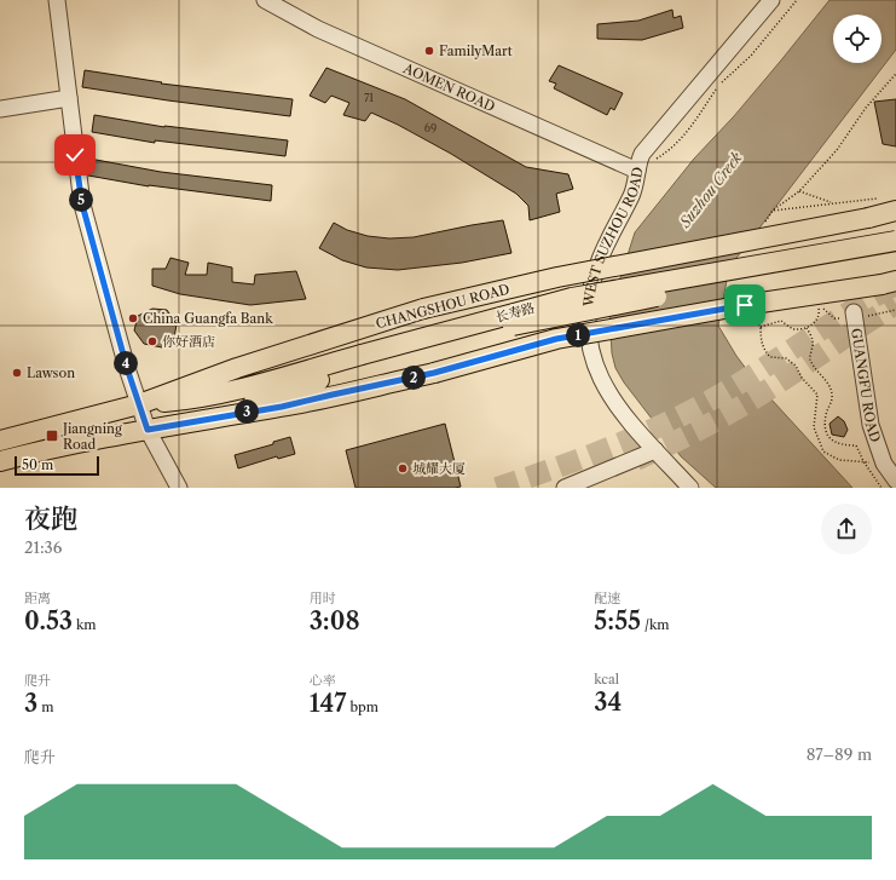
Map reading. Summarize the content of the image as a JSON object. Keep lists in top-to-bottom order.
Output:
{
  "streets": {
    "main road": ["CHANGSHOU ROAD", "长寿路"],
    "street": ["AOMEN ROAD", "WEST SUZHOU ROAD", "GUANGFU ROAD"]
  },
  "crossings": [
    ["AOMEN ROAD", "WEST SUZHOU ROAD"],
    ["CHANGSHOU ROAD", "长寿路"]
  ],
  "water": ["Suzhou Creek"],
  "places": {
    "other": [
      "FamilyMart",
      "China Guangfa Bank",
      "你好酒店",
      "Lawson",
      "城耀大厦"
    ],
    "transit": ["Jiangning Road"]
  },
  "house_numbers": ["71", "69"],
  "scale_bar": "50 m",
  "page": {
    "pins": [
      "5",
      "1",
      "4",
      "2",
      "3"
    ],
    "scale": "50 m",
    "heading": ["夜跑", "21:36"],
    "stats": [
      ["距离", "0.53 km"],
      ["用时", "3:08"],
      ["配速", "5:55 /km"],
      ["爬升", "3 m"],
      ["心率", "147 bpm"],
      ["kcal", "34"]
    ],
    "chart": ["爬升", "87–89 m"]
  }
}
